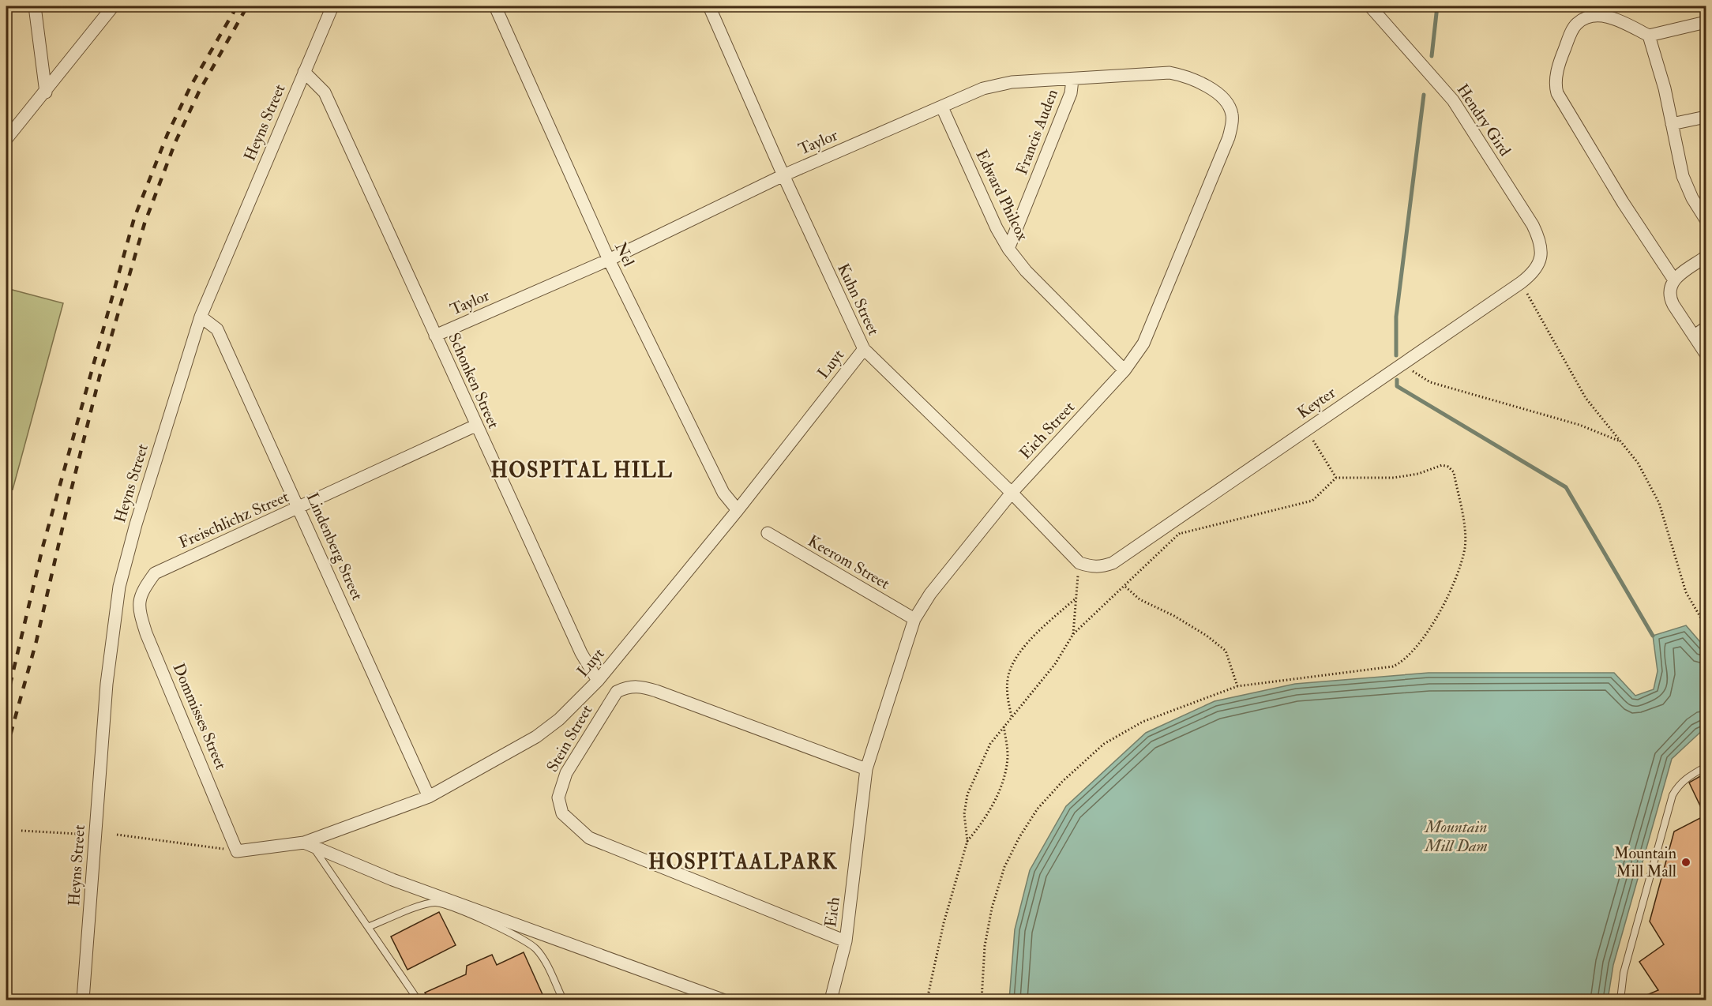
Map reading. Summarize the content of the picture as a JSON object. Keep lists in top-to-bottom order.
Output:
{
  "streets": {
    "street": [
      "Hendry Gird",
      "Heyns Street",
      "Francis Auden",
      "Taylor",
      "Edward Philcox",
      "Nel",
      "Kuhn Street",
      "Luyt",
      "Schonken Street",
      "Keyter",
      "Eich Street",
      "Freischlichz Street",
      "Lindenberg Street",
      "Keerom Street",
      "Dommisses Street",
      "Stein Street",
      "Eich"
    ]
  },
  "crossings": [
    ["Hendry Gird", "Keyter"],
    ["Heyns Street", "Schonken Street"],
    ["Heyns Street", "Lindenberg Street"],
    ["Francis Auden", "Taylor"],
    ["Francis Auden", "Edward Philcox"],
    ["Taylor", "Edward Philcox"],
    ["Taylor", "Nel"],
    ["Taylor", "Kuhn Street"],
    ["Taylor", "Schonken Street"],
    ["Taylor", "Eich Street"],
    ["Edward Philcox", "Eich Street"],
    ["Nel", "Luyt"],
    ["Kuhn Street", "Luyt"],
    ["Kuhn Street", "Keyter"],
    ["Kuhn Street", "Eich Street"],
    ["Luyt", "Schonken Street"],
    ["Luyt", "Lindenberg Street"],
    ["Luyt", "Dommisses Street"],
    ["Schonken Street", "Freischlichz Street"],
    ["Eich Street", "Keerom Street"],
    ["Eich Street", "Stein Street"],
    ["Eich Street", "Eich"],
    ["Freischlichz Street", "Lindenberg Street"],
    ["Freischlichz Street", "Dommisses Street"],
    ["Stein Street", "Eich"]
  ],
  "districts": ["HOSPITAL HILL", "HOSPITAALPARK"],
  "water": ["Mountain Mill Dam"],
  "places": ["Mountain Mill Mall"]
}
